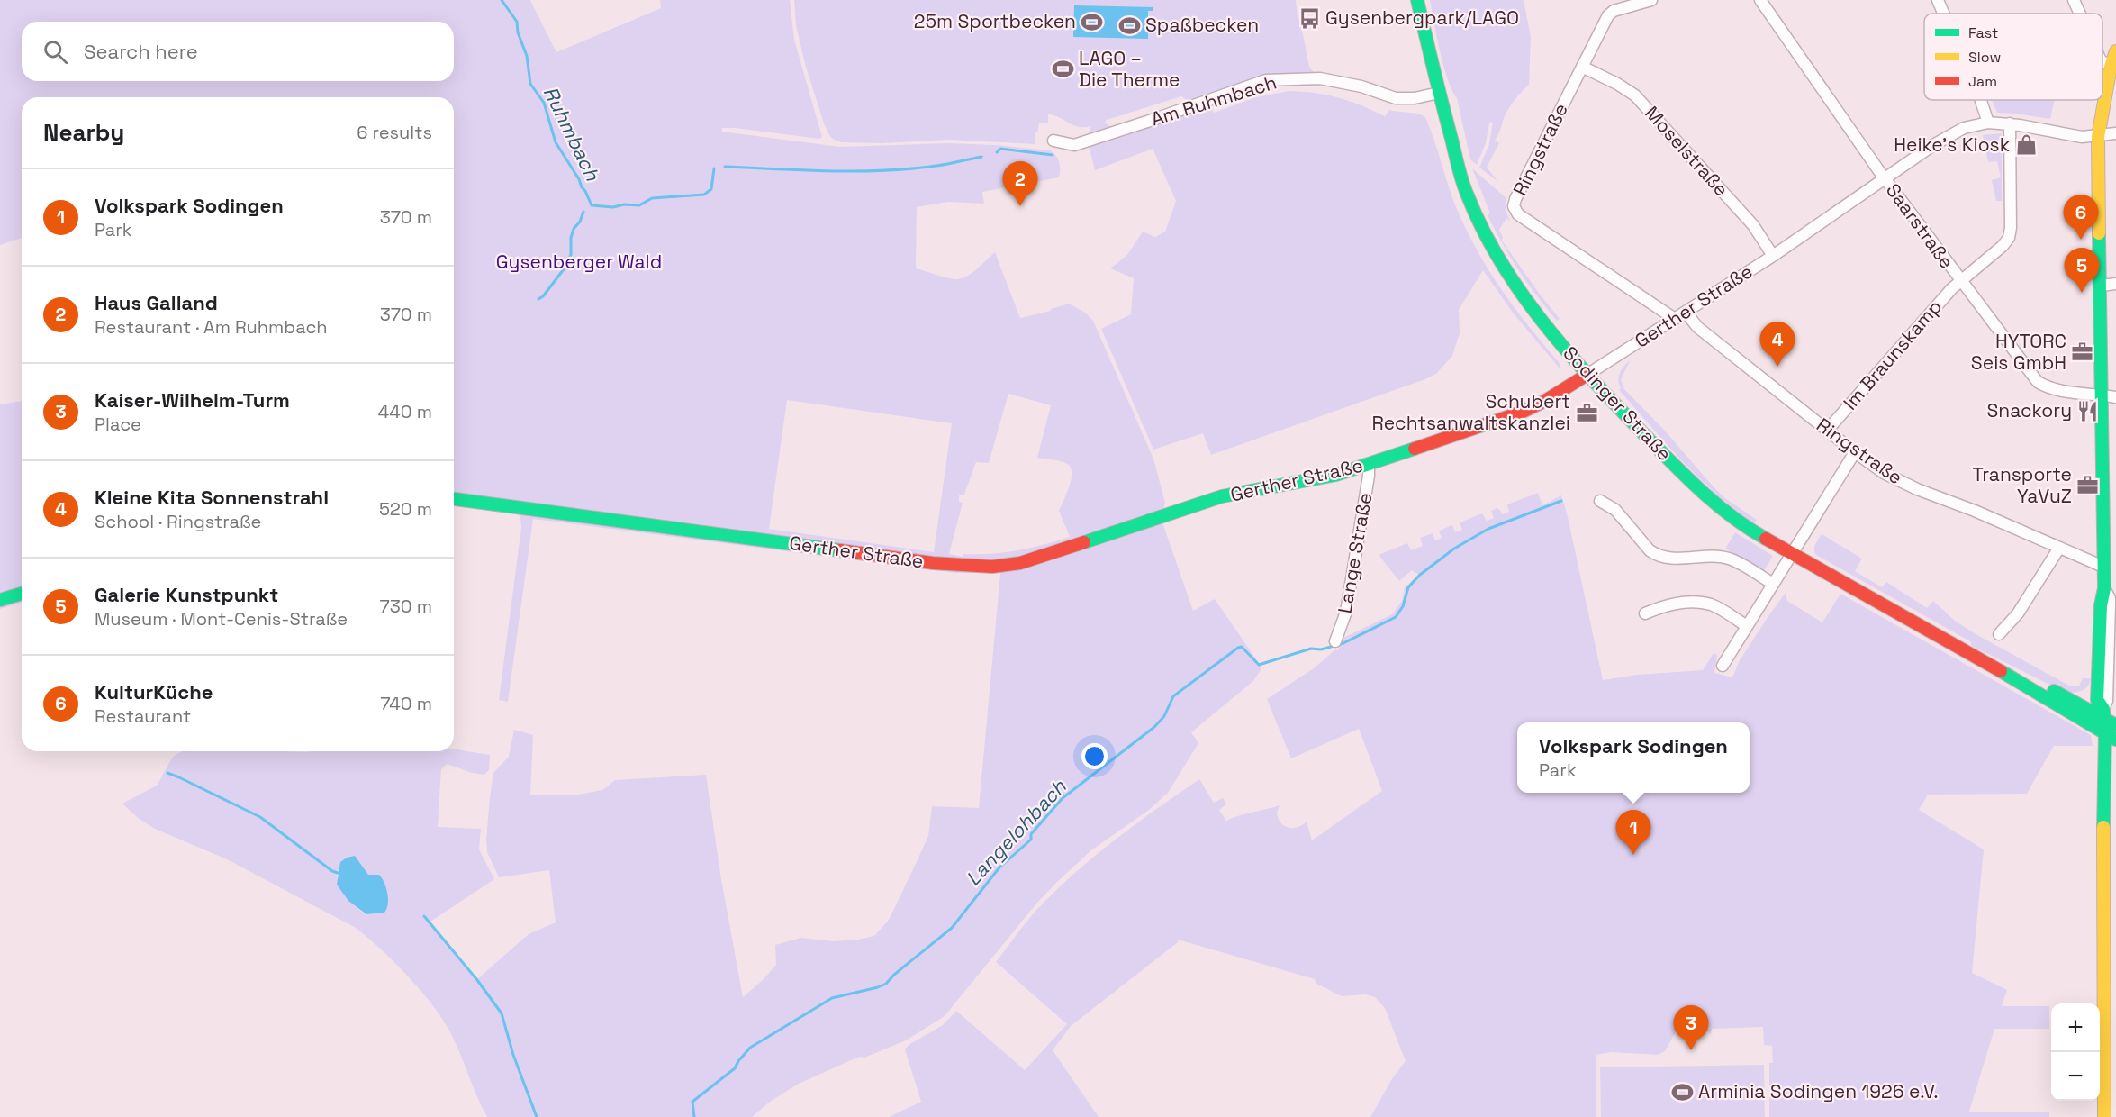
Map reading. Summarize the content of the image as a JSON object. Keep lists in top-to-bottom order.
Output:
{
  "streets": {
    "street": [
      "Am Ruhmbach",
      "Ringstraße",
      "Moselstraße",
      "Saarstraße",
      "Gerther Straße",
      "Im Braunskamp",
      "Sodinger Straße",
      "Lange Straße"
    ]
  },
  "crossings": [
    ["Am Ruhmbach", "Sodinger Straße"],
    ["Ringstraße", "Moselstraße"],
    ["Ringstraße", "Gerther Straße"],
    ["Ringstraße", "Im Braunskamp"],
    ["Moselstraße", "Gerther Straße"],
    ["Saarstraße", "Gerther Straße"],
    ["Saarstraße", "Im Braunskamp"],
    ["Gerther Straße", "Im Braunskamp"],
    ["Gerther Straße", "Sodinger Straße"],
    ["Gerther Straße", "Lange Straße"]
  ],
  "water": ["Ruhmbach", "Langelohbach"],
  "parks": ["Gysenberger Wald"],
  "places": {
    "bus stop": ["Gysenbergpark/LAGO"],
    "sports": [
      "25m Sportbecken",
      "Spaßbecken",
      "LAGO – Die Therme",
      "Arminia Sodingen 1926 e.V."
    ],
    "shop": ["Heike's Kiosk"],
    "office": ["HYTORC Seis GmbH", "Schubert Rechtsanwaltskanzlei", "Transporte YaVuZ"],
    "restaurant": ["Snackory"]
  },
  "legend": ["Fast", "Slow", "Jam"],
  "page": {
    "search": "Search here",
    "heading": ["Nearby", "6 results"],
    "pins": [
      "2",
      "6",
      "5",
      "4",
      "1",
      "3"
    ],
    "list": [
      {
        "mark": "1",
        "name": "Volkspark Sodingen",
        "note": "Park",
        "value": "370 m"
      },
      {
        "mark": "2",
        "name": "Haus Galland",
        "note": "Restaurant · Am Ruhmbach",
        "value": "370 m"
      },
      {
        "mark": "3",
        "name": "Kaiser-Wilhelm-Turm",
        "note": "Place",
        "value": "440 m"
      },
      {
        "mark": "4",
        "name": "Kleine Kita Sonnenstrahl",
        "note": "School · Ringstraße",
        "value": "520 m"
      },
      {
        "mark": "5",
        "name": "Galerie Kunstpunkt",
        "note": "Museum · Mont-Cenis-Straße",
        "value": "730 m"
      },
      {
        "mark": "6",
        "name": "KulturKüche",
        "note": "Restaurant",
        "value": "740 m"
      }
    ],
    "popup": ["Volkspark Sodingen", "Park"],
    "map_buttons": ["+", "−"]
  }
}
